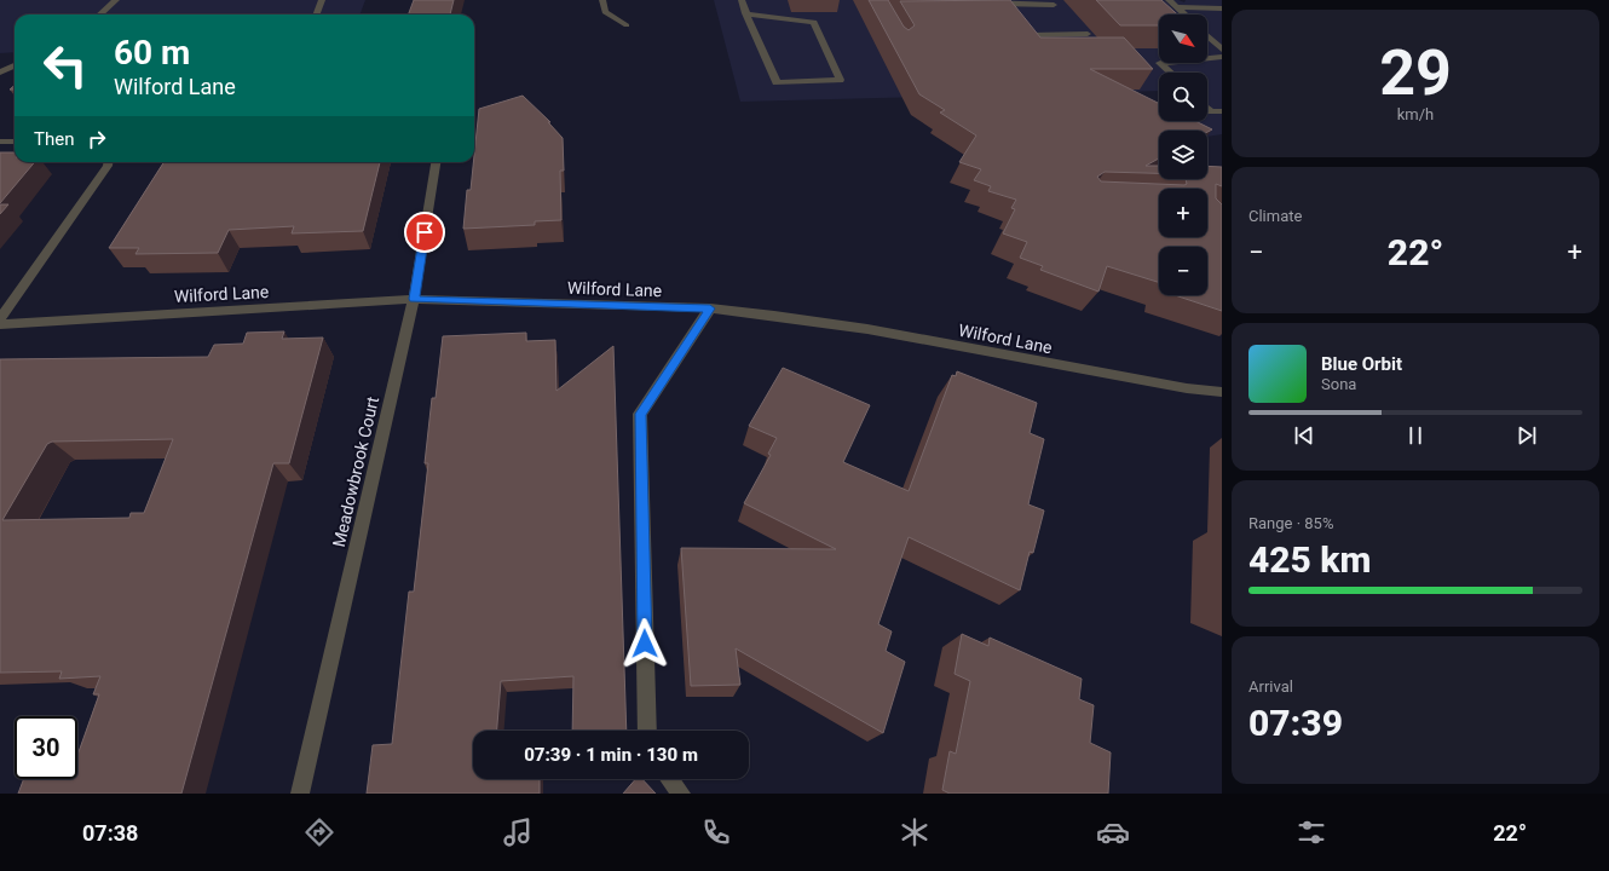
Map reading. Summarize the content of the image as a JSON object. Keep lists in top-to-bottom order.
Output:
{
  "streets": {
    "street": ["Wilford Lane", "Meadowbrook Court"]
  },
  "crossings": [
    ["Wilford Lane", "Meadowbrook Court"]
  ],
  "north": "bottom right",
  "page": {
    "tile": [
      ["29", "km/h"],
      "Climate",
      ["Range · 85%", "425 km"],
      ["Arrival", "07:39"]
    ],
    "map_buttons": ["+", "−"],
    "turn": ["60 m", "Wilford Lane"],
    "then": "Then",
    "heat": ["−", "22°", "+"],
    "song": ["Blue Orbit", "Sona"],
    "limit": "30",
    "trip": "07:39 · 1 min · 130 m",
    "tabs": ["07:38", "22°"]
  }
}
